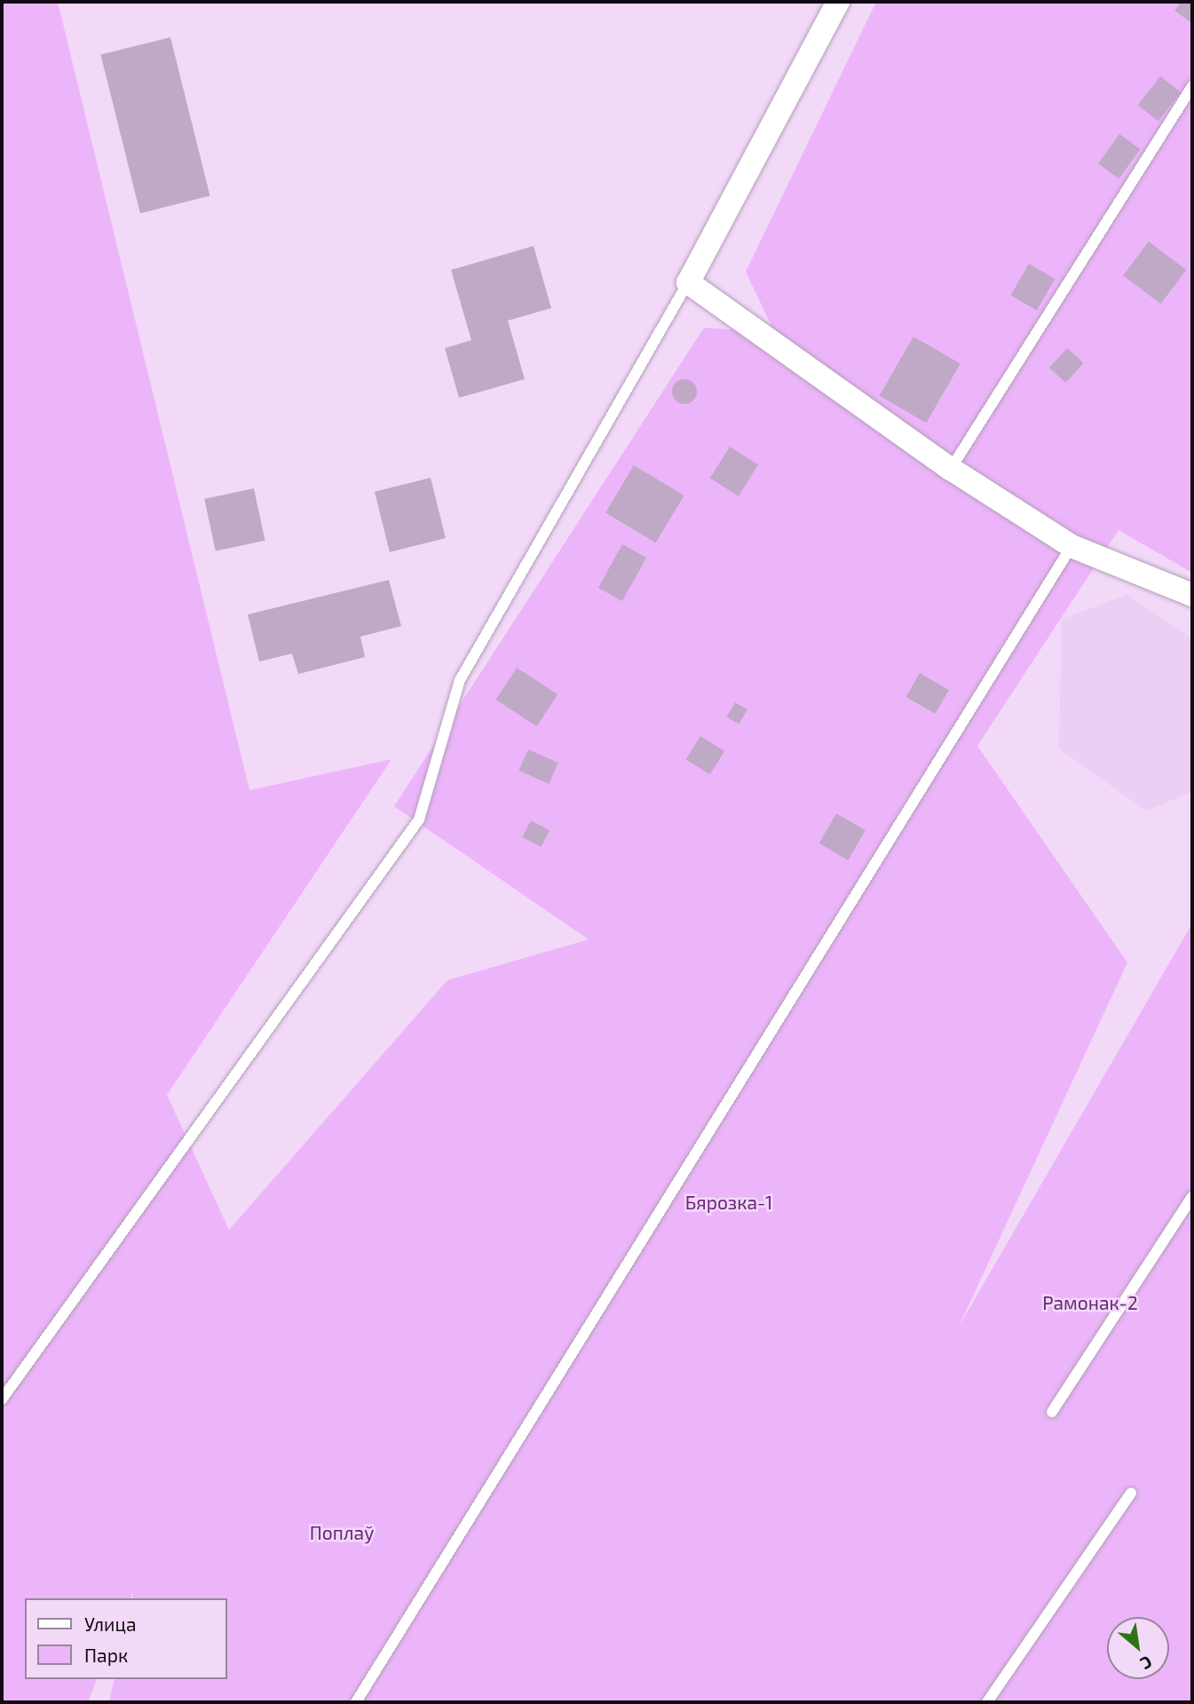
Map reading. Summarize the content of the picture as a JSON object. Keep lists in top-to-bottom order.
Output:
{
  "parks": ["Бярозка-1", "Рамонак-2", "Поплаў"],
  "legend": ["Улица", "Парк"],
  "north": "bottom right"
}
